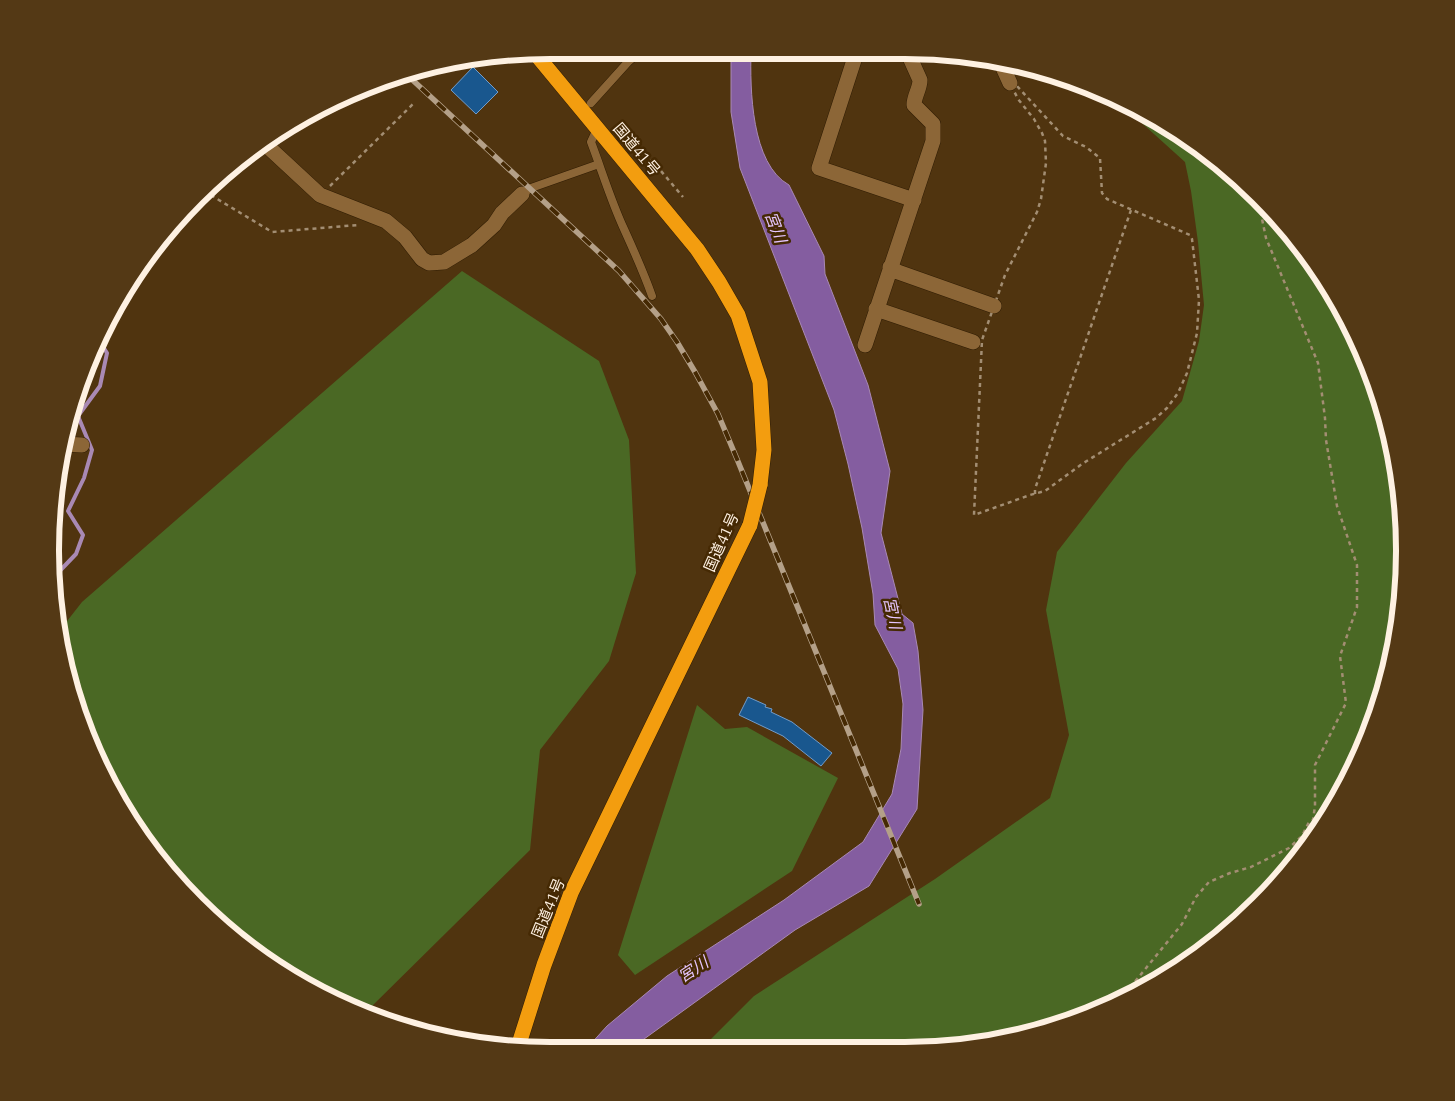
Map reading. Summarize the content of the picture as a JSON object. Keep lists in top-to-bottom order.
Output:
{
  "streets": {
    "highway": ["国道41号"]
  },
  "water": ["宮川"]
}
